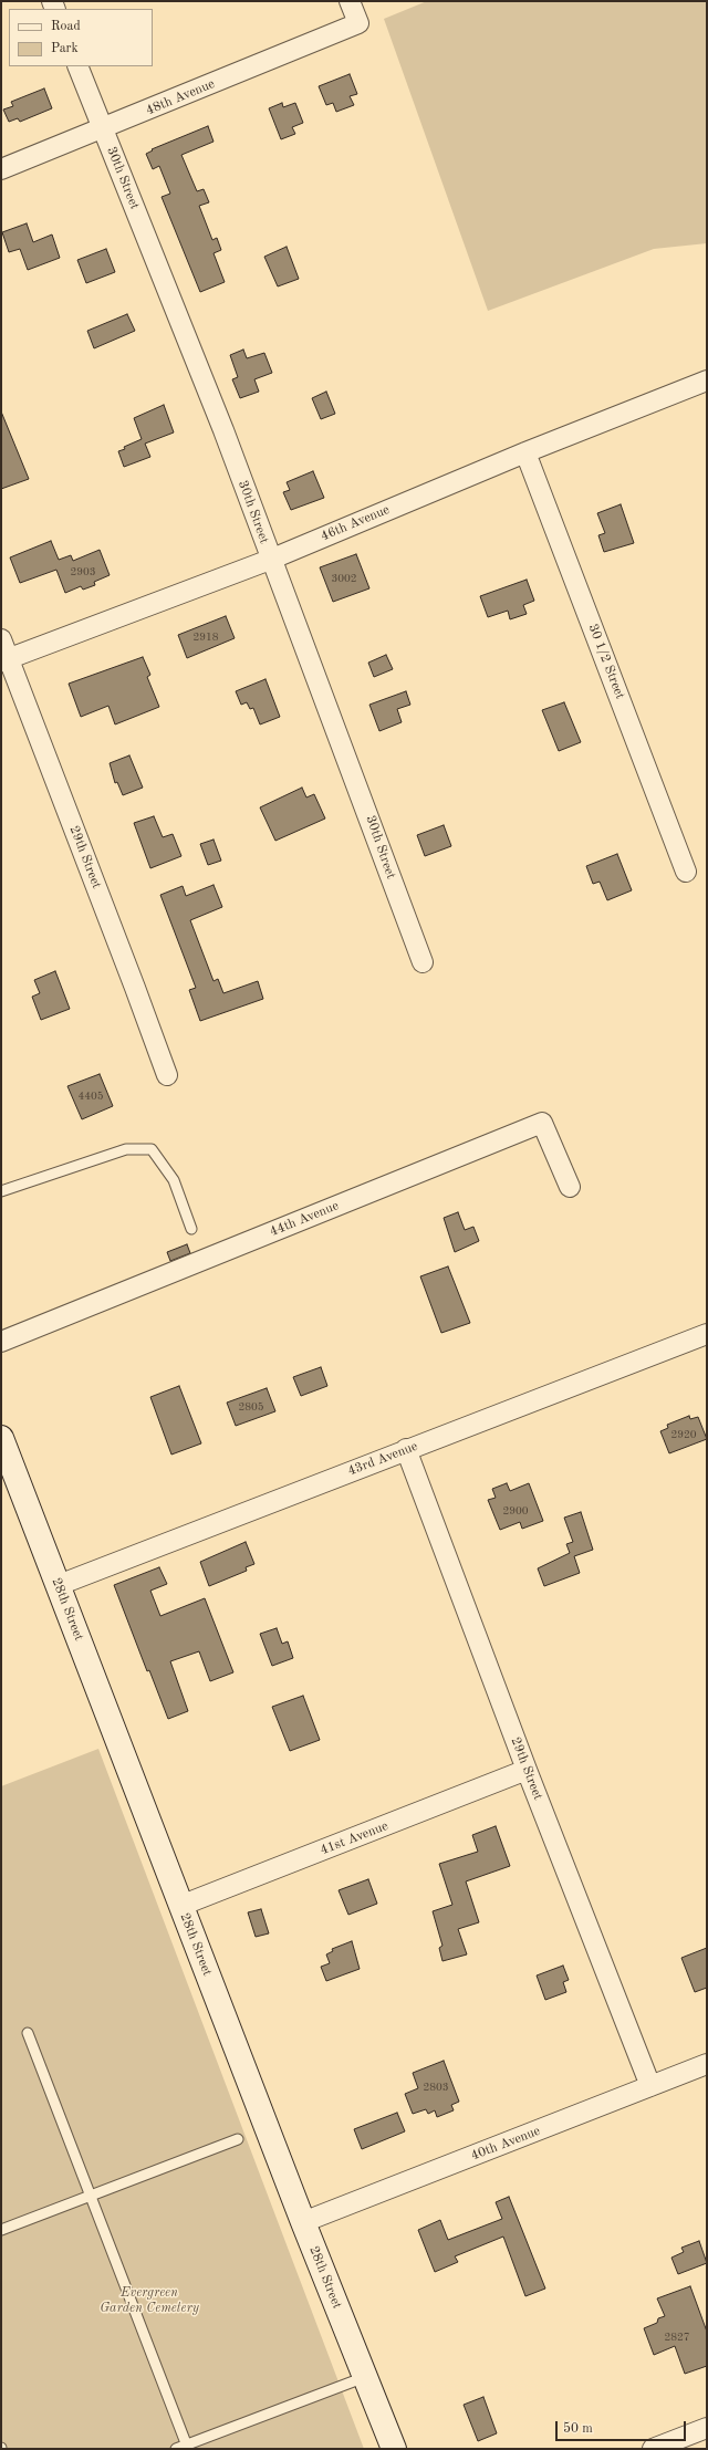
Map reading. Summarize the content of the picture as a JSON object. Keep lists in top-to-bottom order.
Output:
{
  "streets": {
    "main road": ["28th Street"],
    "street": [
      "48th Avenue",
      "30th Street",
      "46th Avenue",
      "30 1/2 Street",
      "29th Street",
      "44th Avenue",
      "43rd Avenue",
      "41st Avenue",
      "40th Avenue"
    ]
  },
  "crossings": [
    ["48th Avenue", "30th Street"],
    ["30th Street", "46th Avenue"],
    ["46th Avenue", "30 1/2 Street"],
    ["46th Avenue", "29th Street"],
    ["29th Street", "43rd Avenue"],
    ["29th Street", "41st Avenue"],
    ["29th Street", "40th Avenue"],
    ["43rd Avenue", "28th Street"],
    ["28th Street", "41st Avenue"],
    ["28th Street", "40th Avenue"]
  ],
  "parks": ["Evergreen Garden Cemetery"],
  "house_numbers": [
    "2903",
    "3002",
    "2918",
    "4405",
    "2805",
    "2920",
    "2900",
    "2803",
    "2827"
  ],
  "legend": ["Road", "Park"],
  "scale_bar": "50 m"
}
